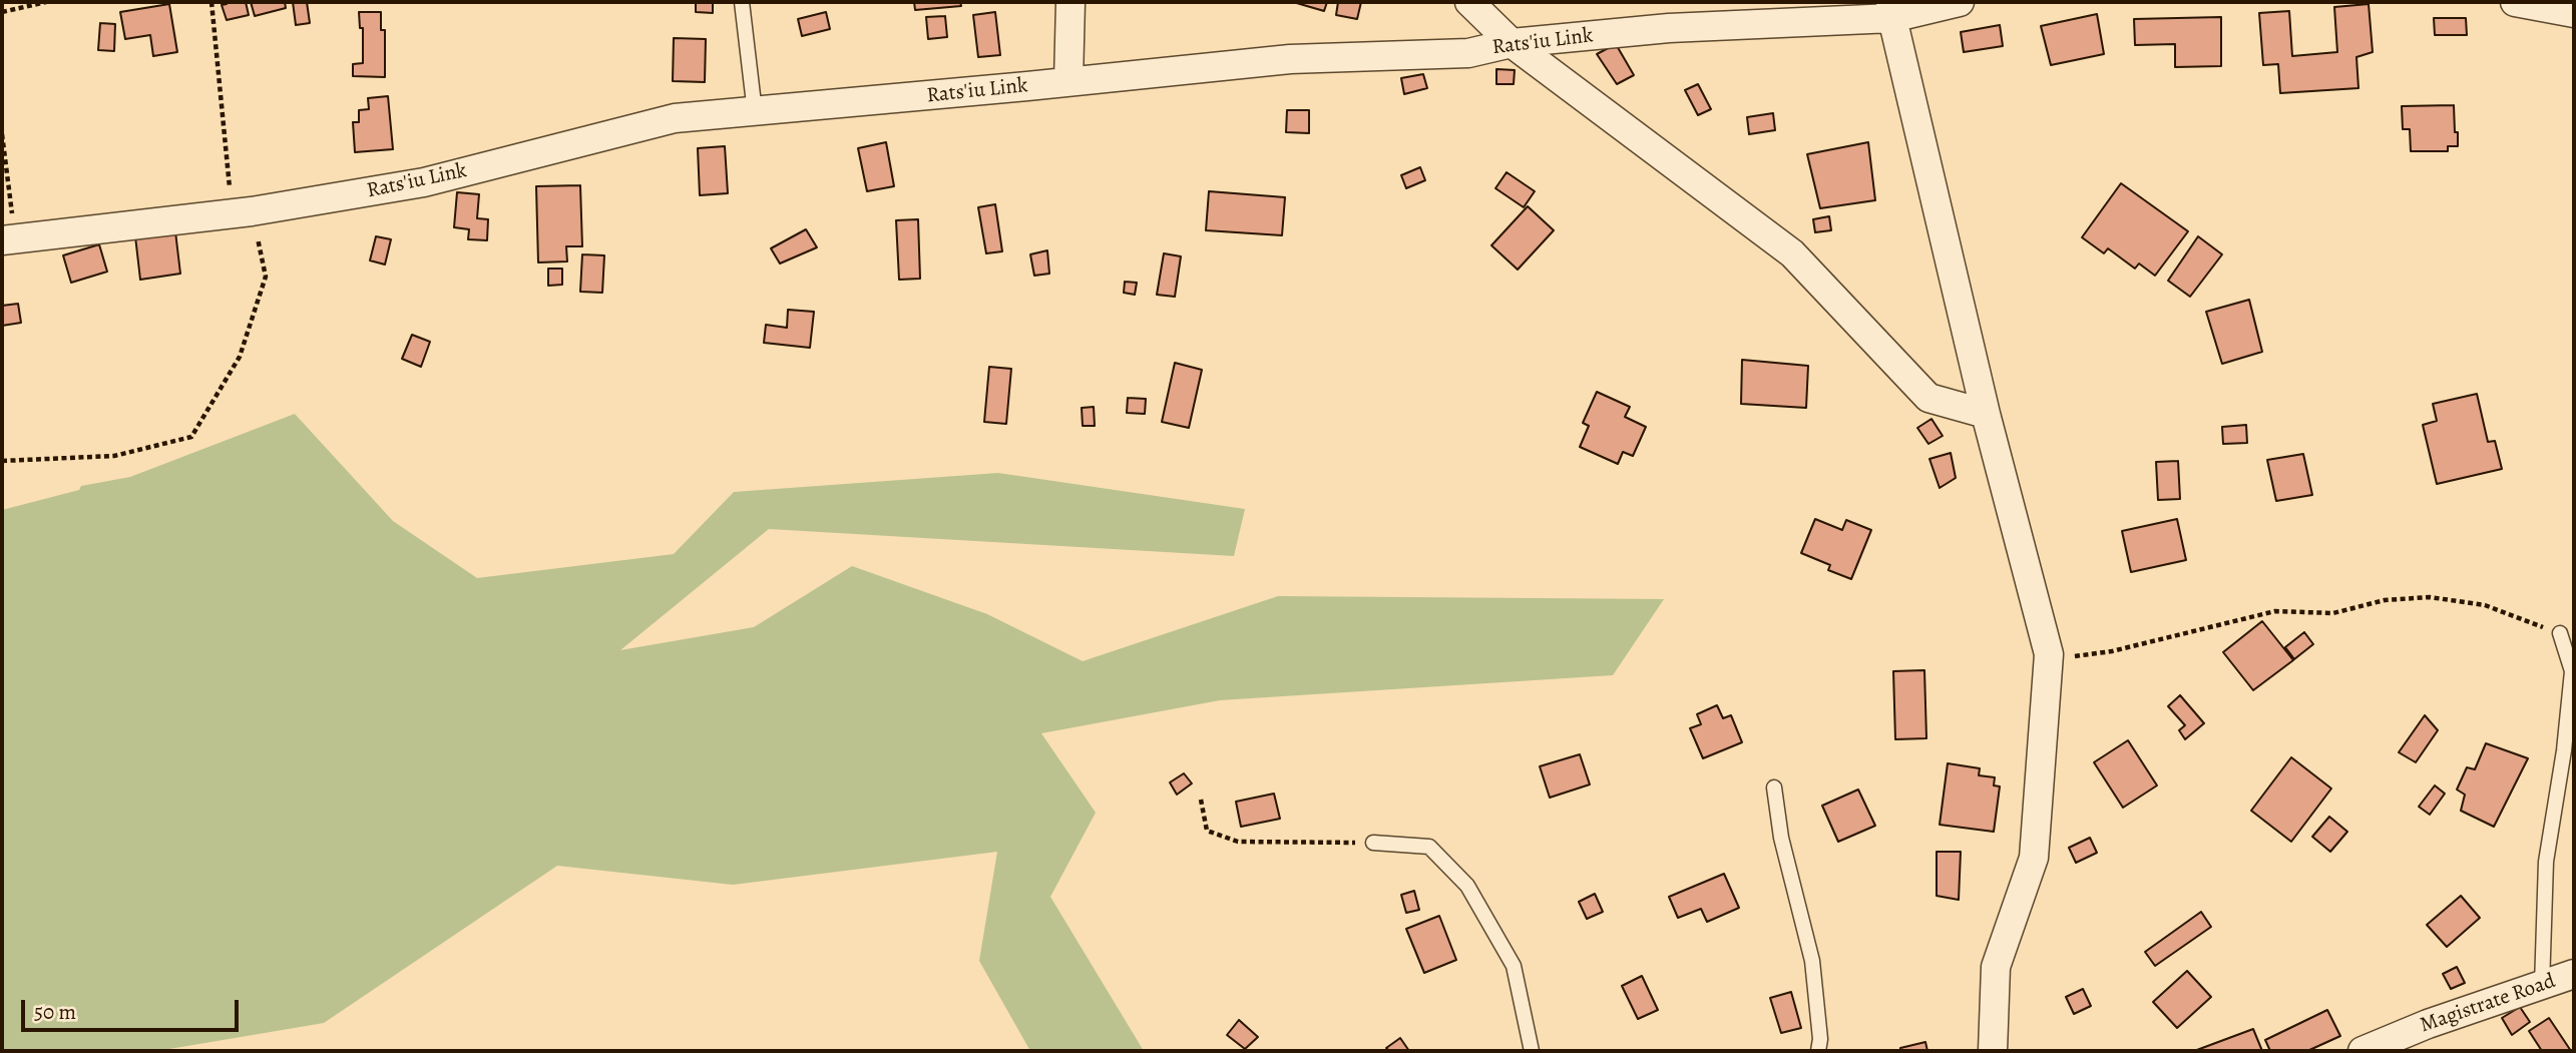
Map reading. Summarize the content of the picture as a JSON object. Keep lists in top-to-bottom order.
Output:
{
  "streets": {
    "street": ["Rats'iu Link", "Magistrate Road"]
  },
  "scale_bar": "50 m"
}
